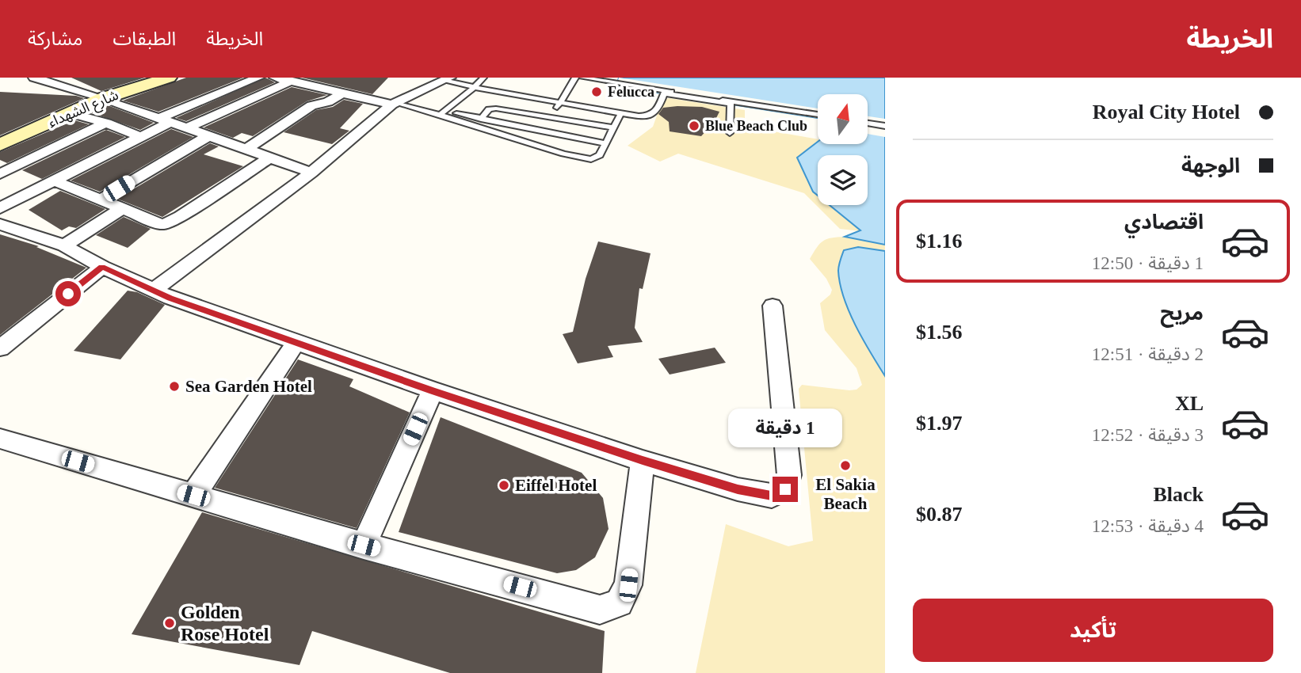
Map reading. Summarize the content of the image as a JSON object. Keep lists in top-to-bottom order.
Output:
{
  "streets": {
    "street": ["شارع الشهداء"]
  },
  "places": [
    "Felucca",
    "Blue Beach Club",
    "Sea Garden Hotel",
    "El Sakia Beach",
    "Eiffel Hotel",
    "Golden Rose Hotel"
  ],
  "north": "top",
  "page": {
    "header": "الخريطة",
    "nav": ["الخريطة", "الطبقات", "مشاركة"],
    "banner": ["Royal City Hotel", "الوجهة"],
    "list": [
      {
        "name": "اقتصادي",
        "note": "1 دقيقة · 12:50",
        "value": "$1.16"
      },
      {
        "name": "مريح",
        "note": "2 دقيقة · 12:51",
        "value": "$1.56"
      },
      {
        "name": "XL",
        "note": "3 دقيقة · 12:52",
        "value": "$1.97"
      },
      {
        "name": "Black",
        "note": "4 دقيقة · 12:53",
        "value": "$0.87"
      }
    ],
    "bubble": "1 دقيقة",
    "buttons": "تأكيد"
  }
}
